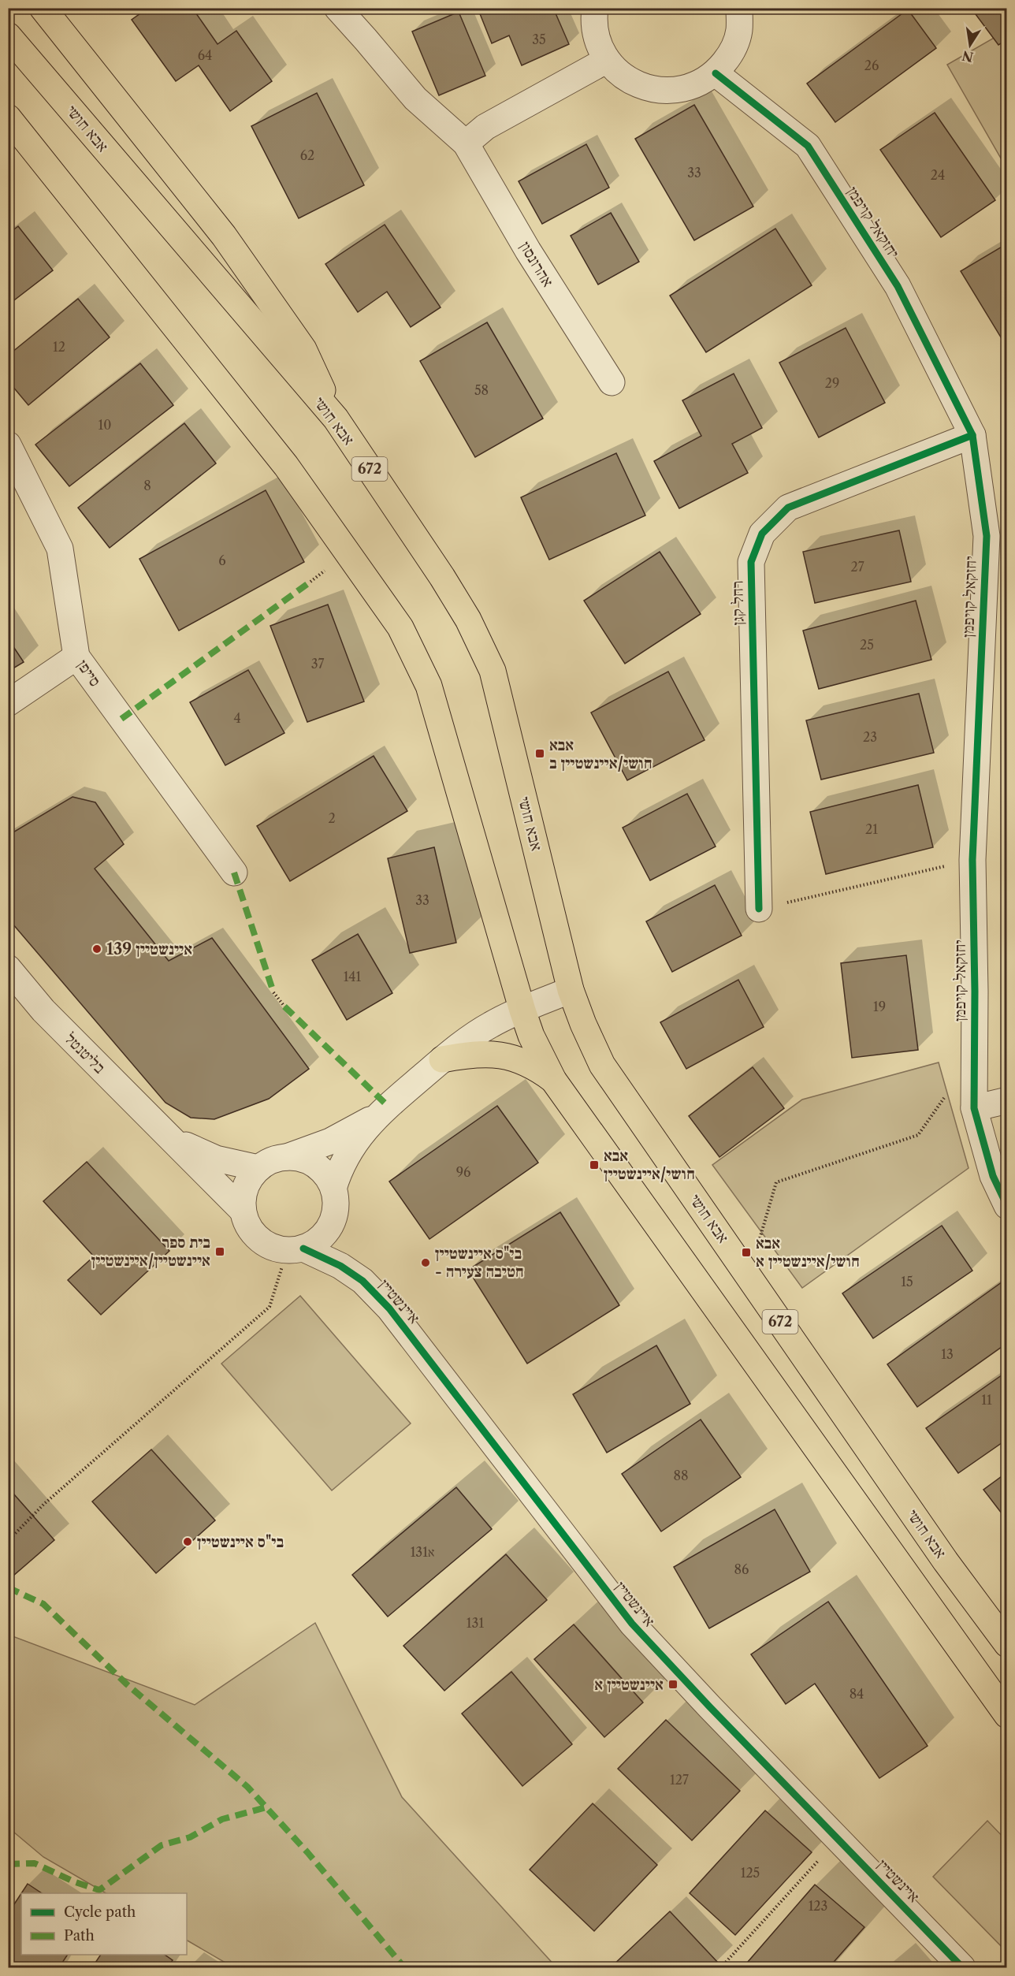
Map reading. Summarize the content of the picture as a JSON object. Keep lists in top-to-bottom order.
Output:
{
  "streets": {
    "main road": ["אבא חושי", "672"],
    "street": [
      "יחזקאל קויפמן",
      "אהרונסון",
      "רחל קגן",
      "סייפן",
      "בליטנטל",
      "איינשטיין"
    ]
  },
  "crossings": [
    ["יחזקאל קויפמן", "רחל קגן"],
    ["בליטנטל", "איינשטיין"]
  ],
  "places": {
    "transit": [
      "אבא חושי/איינשטיין ב",
      "אבא חושי/איינשטיין",
      "בית ספר איינשטיין/איינשטיין",
      "אבא חושי/איינשטיין א",
      "איינשטיין א"
    ],
    "other": ["איינשטיין 139", "בי\"ס איינשטיין - חטיבה צעירה", "בי\"ס איינשטיין"]
  },
  "house_numbers": [
    "35",
    "64",
    "26",
    "62",
    "33",
    "24",
    "12",
    "29",
    "58",
    "10",
    "8",
    "6",
    "27",
    "25",
    "37",
    "4",
    "23",
    "2",
    "21",
    "33",
    "141",
    "19",
    "96",
    "15",
    "13",
    "11",
    "88",
    "131א",
    "86",
    "131",
    "84",
    "127",
    "125",
    "123"
  ],
  "legend": ["Cycle path", "Path"],
  "north": "bottom"
}
